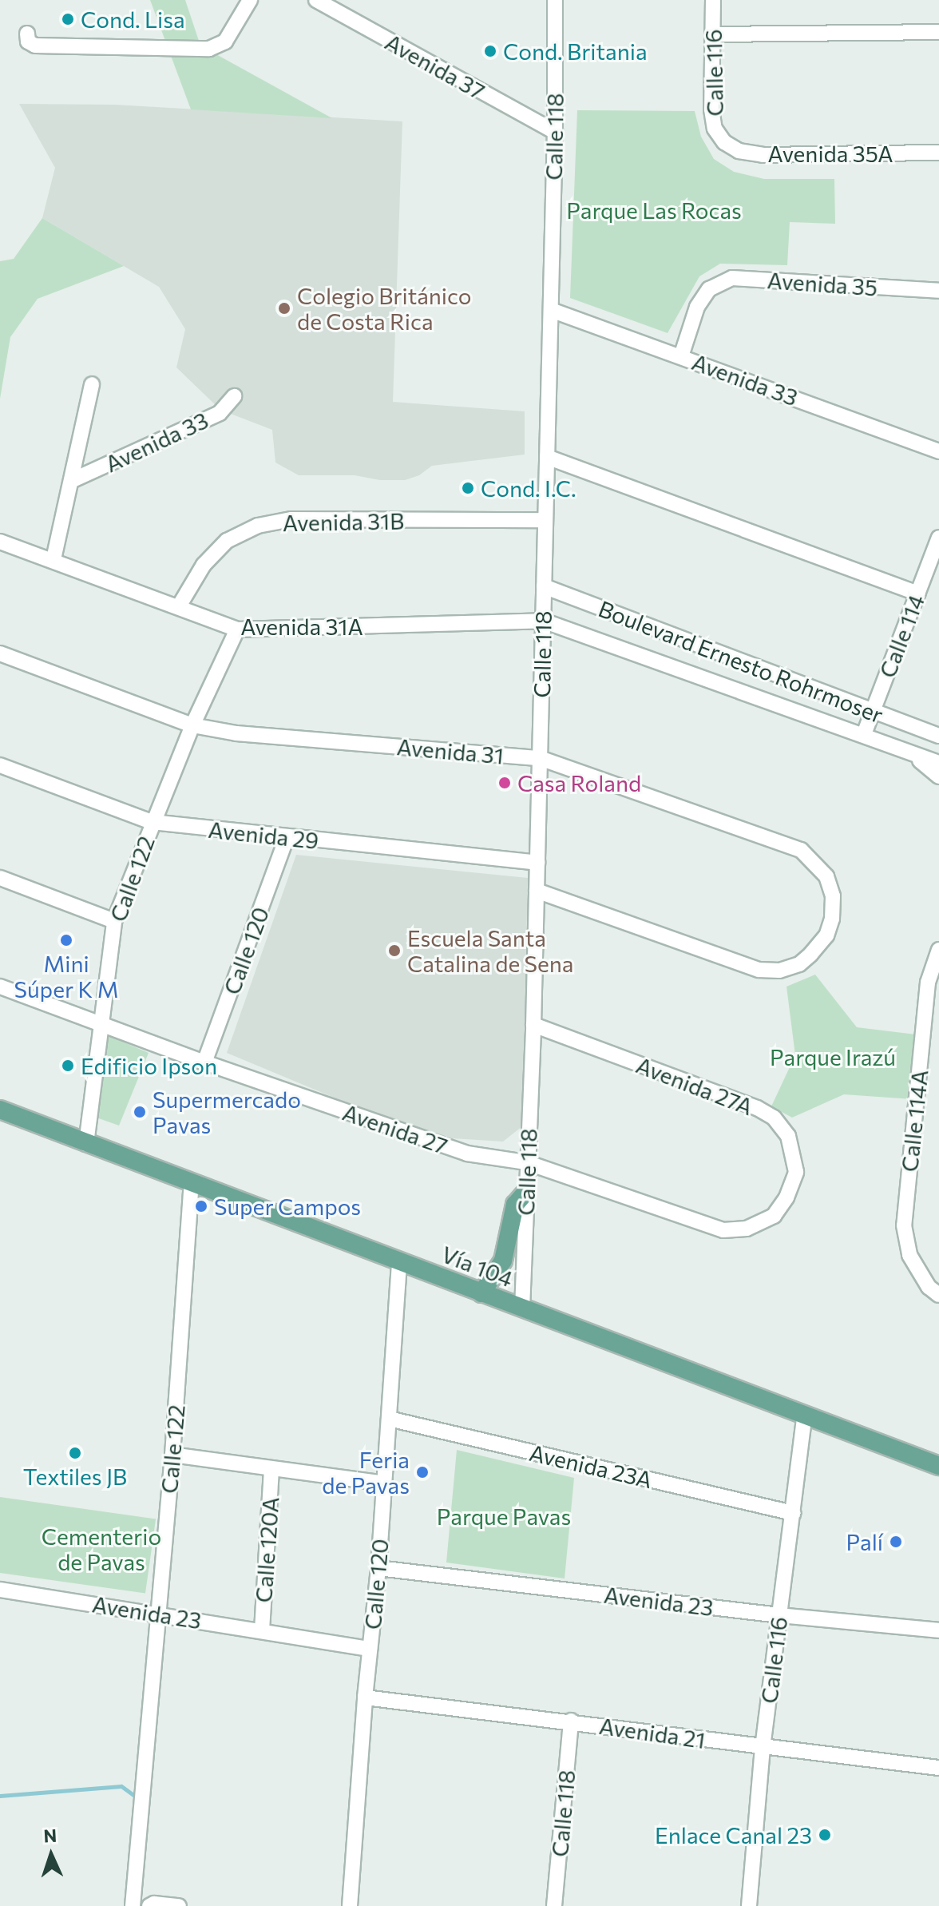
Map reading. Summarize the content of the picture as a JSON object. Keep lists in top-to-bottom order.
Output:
{
  "streets": {
    "main road": ["Vía 104"],
    "street": [
      "Avenida 37",
      "Calle 116",
      "Calle 118",
      "Avenida 35A",
      "Avenida 35",
      "Avenida 33",
      "Avenida 31B",
      "Avenida 31A",
      "Calle 114",
      "Boulevard Ernesto Rohrmoser",
      "Avenida 31",
      "Avenida 29",
      "Calle 122",
      "Calle 120",
      "Avenida 27A",
      "Calle 114A",
      "Avenida 27",
      "Avenida 23A",
      "Calle 120A",
      "Avenida 23",
      "Avenida 21"
    ]
  },
  "crossings": [
    ["Avenida 37", "Calle 118"],
    ["Calle 116", "Avenida 35A"],
    ["Calle 116", "Vía 104"],
    ["Calle 116", "Avenida 23A"],
    ["Calle 116", "Avenida 23"],
    ["Calle 116", "Avenida 21"],
    ["Calle 118", "Avenida 33"],
    ["Calle 118", "Avenida 31B"],
    ["Calle 118", "Avenida 31A"],
    ["Calle 118", "Boulevard Ernesto Rohrmoser"],
    ["Calle 118", "Avenida 31"],
    ["Calle 118", "Avenida 29"],
    ["Calle 118", "Avenida 27A"],
    ["Calle 118", "Avenida 27"],
    ["Calle 118", "Vía 104"],
    ["Calle 118", "Avenida 21"],
    ["Avenida 35", "Avenida 33"],
    ["Avenida 31B", "Avenida 31A"],
    ["Avenida 31A", "Boulevard Ernesto Rohrmoser"],
    ["Avenida 31A", "Calle 122"],
    ["Calle 114", "Boulevard Ernesto Rohrmoser"],
    ["Avenida 31", "Calle 122"],
    ["Avenida 29", "Calle 122"],
    ["Avenida 29", "Calle 120"],
    ["Calle 122", "Avenida 27"],
    ["Calle 122", "Vía 104"],
    ["Calle 122", "Avenida 23"],
    ["Calle 120", "Avenida 27"],
    ["Calle 120", "Vía 104"],
    ["Calle 120", "Avenida 23A"],
    ["Calle 120", "Avenida 23"],
    ["Calle 120", "Avenida 21"],
    ["Avenida 27A", "Avenida 27"],
    ["Calle 120A", "Avenida 23"]
  ],
  "parks": [
    "Parque Las Rocas",
    "Parque Irazú",
    "Parque Pavas",
    "Cementerio de Pavas"
  ],
  "places": [
    "Cond. Lisa",
    "Cond. Britania",
    "Colegio Británico de Costa Rica",
    "Cond. I.C.",
    "Casa Roland",
    "Mini Súper K M",
    "Escuela Santa Catalina de Sena",
    "Edificio Ipson",
    "Supermercado Pavas",
    "Super Campos",
    "Textiles JB",
    "Feria de Pavas",
    "Palí",
    "Enlace Canal 23"
  ],
  "north": "top"
}
